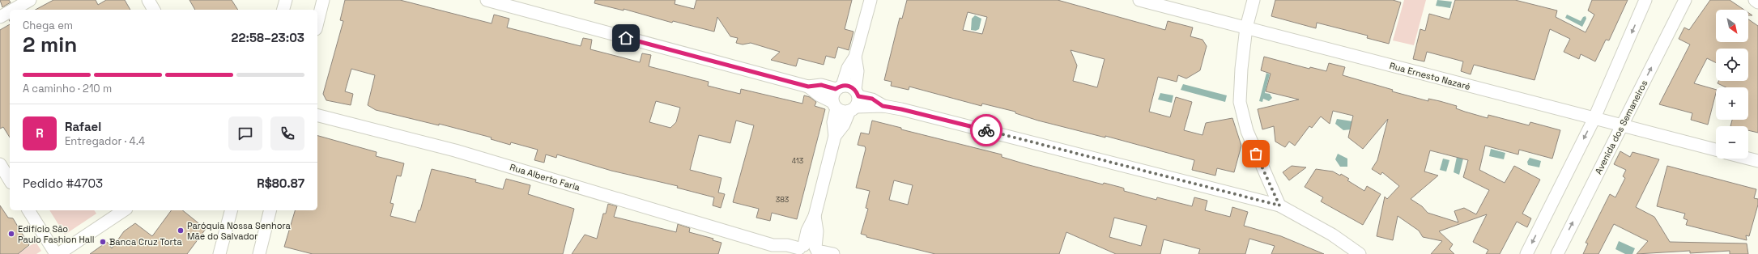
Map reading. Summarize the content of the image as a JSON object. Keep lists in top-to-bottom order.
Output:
{
  "streets": {
    "street": ["Rua Ernesto Nazaré", "Avenida dos Semaneiros", "Rua Alberto Faria"]
  },
  "crossings": [
    ["Rua Ernesto Nazaré", "Avenida dos Semaneiros"]
  ],
  "places": ["Paróquia Nossa Senhora Mãe do Salvador", "Edifício São Paulo Fashion Hall", "Banca Cruz Torta"],
  "house_numbers": ["413", "383"],
  "north": "bottom right",
  "page": {
    "map_buttons": ["+", "−"],
    "heading": ["2 min", "Chega em", "22:58–23:03"],
    "panel": [
      "Rafael",
      "Entregador · 4.4",
      "Pedido #4703",
      "R$80.87"
    ],
    "bar": "A caminho · 210 m",
    "round": "R"
  }
}
